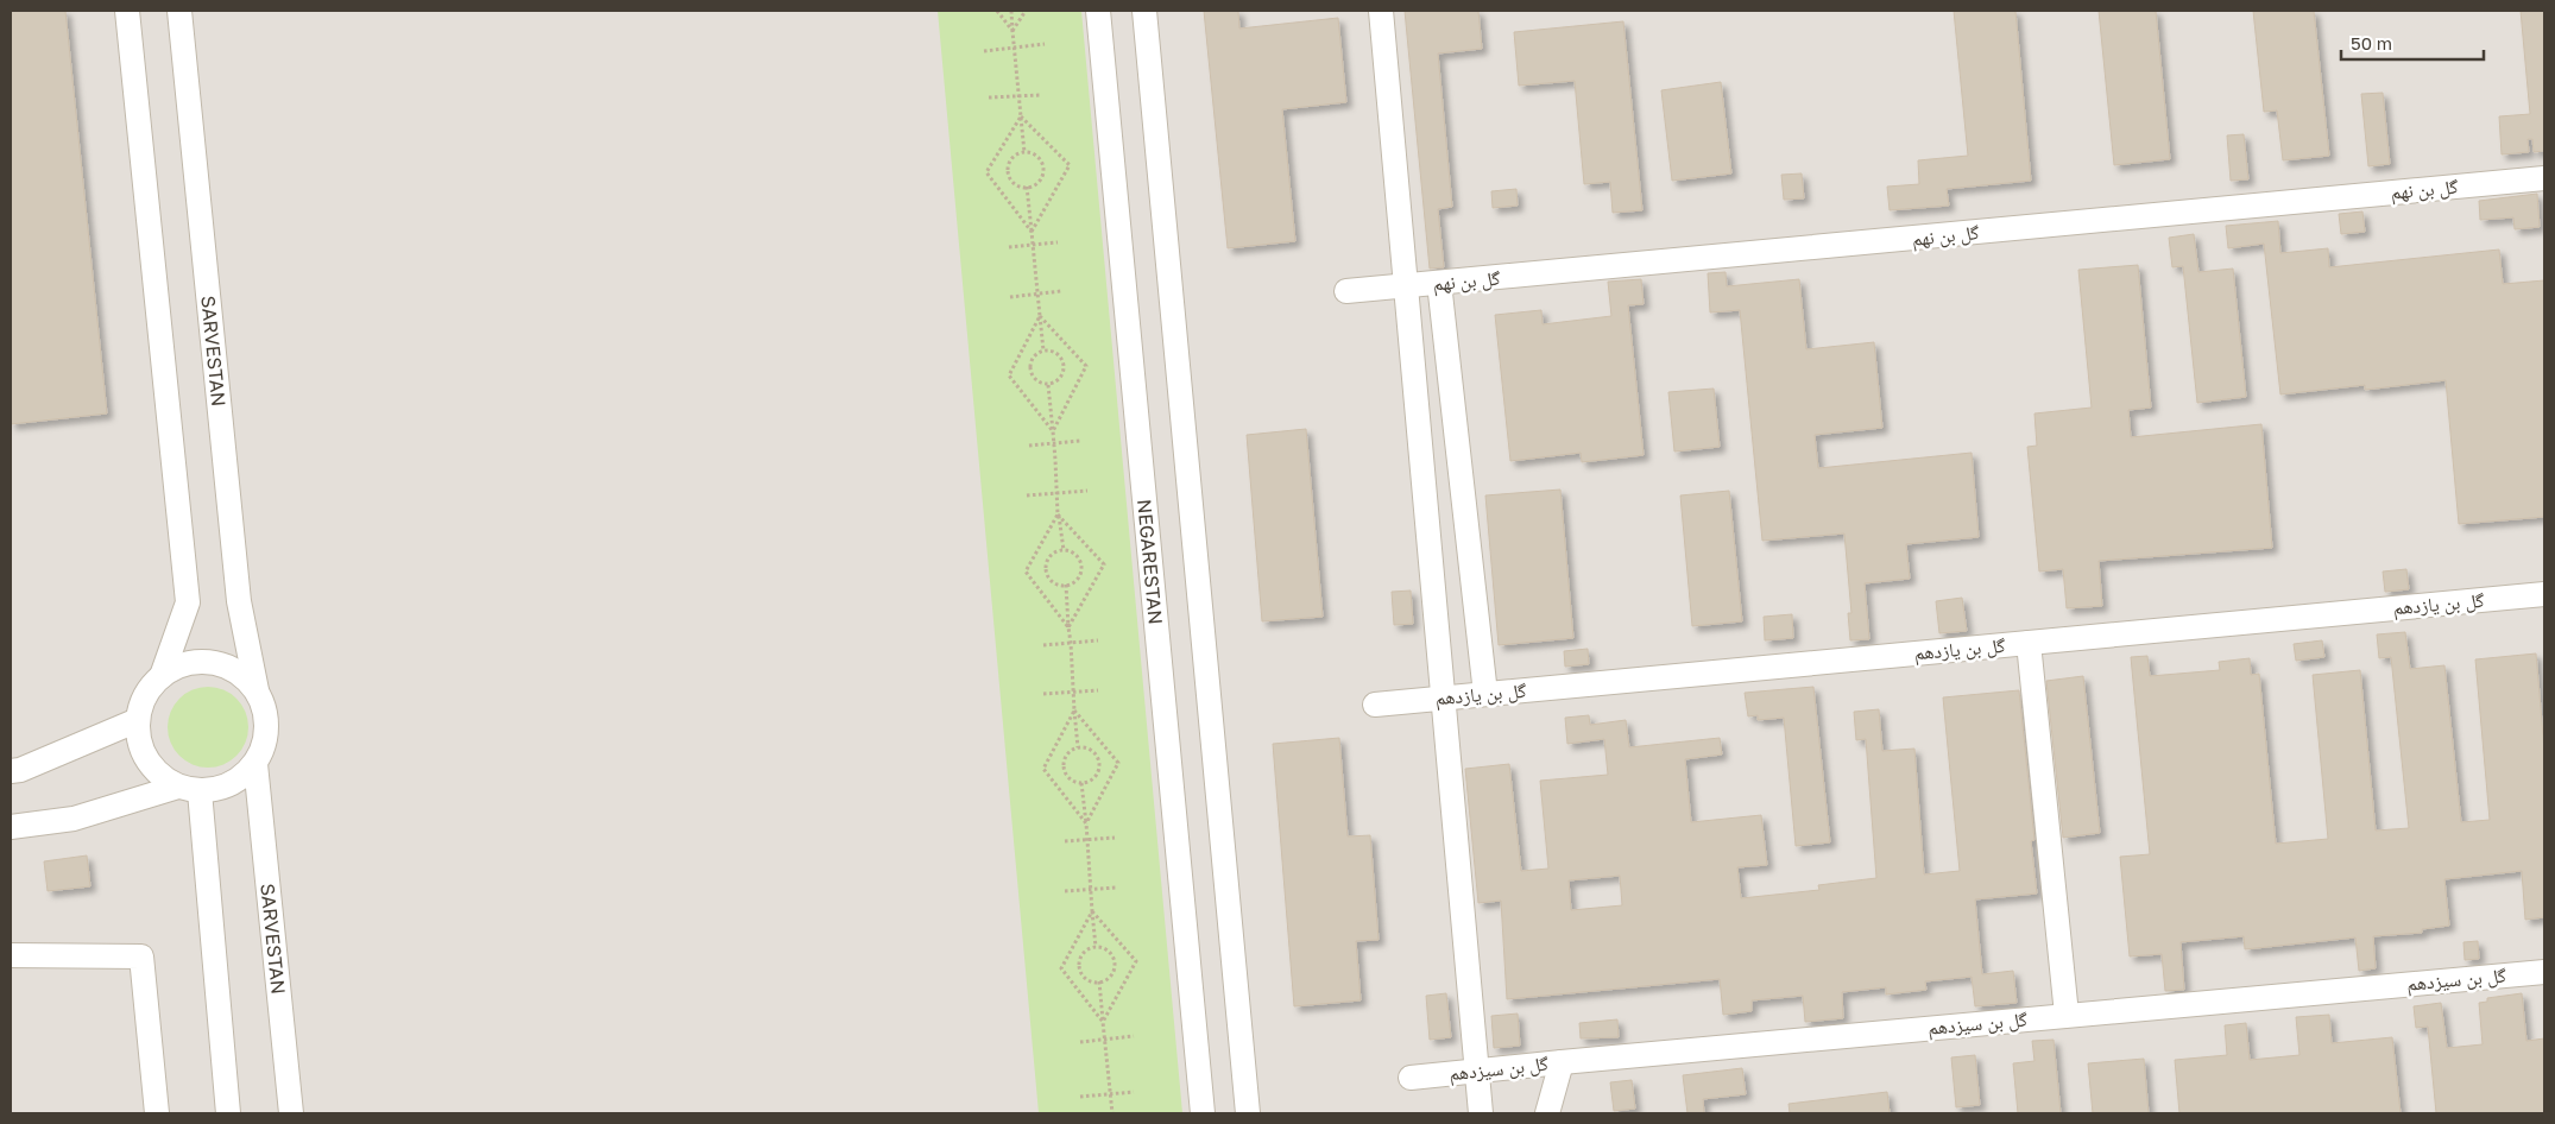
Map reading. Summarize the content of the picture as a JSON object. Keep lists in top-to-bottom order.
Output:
{
  "streets": {
    "street": [
      "گل بن نهم",
      "SARVESTAN",
      "NEGARESTAN",
      "گل بن یازدهم",
      "گل بن سیزدهم"
    ]
  },
  "scale_bar": "50 m"
}
